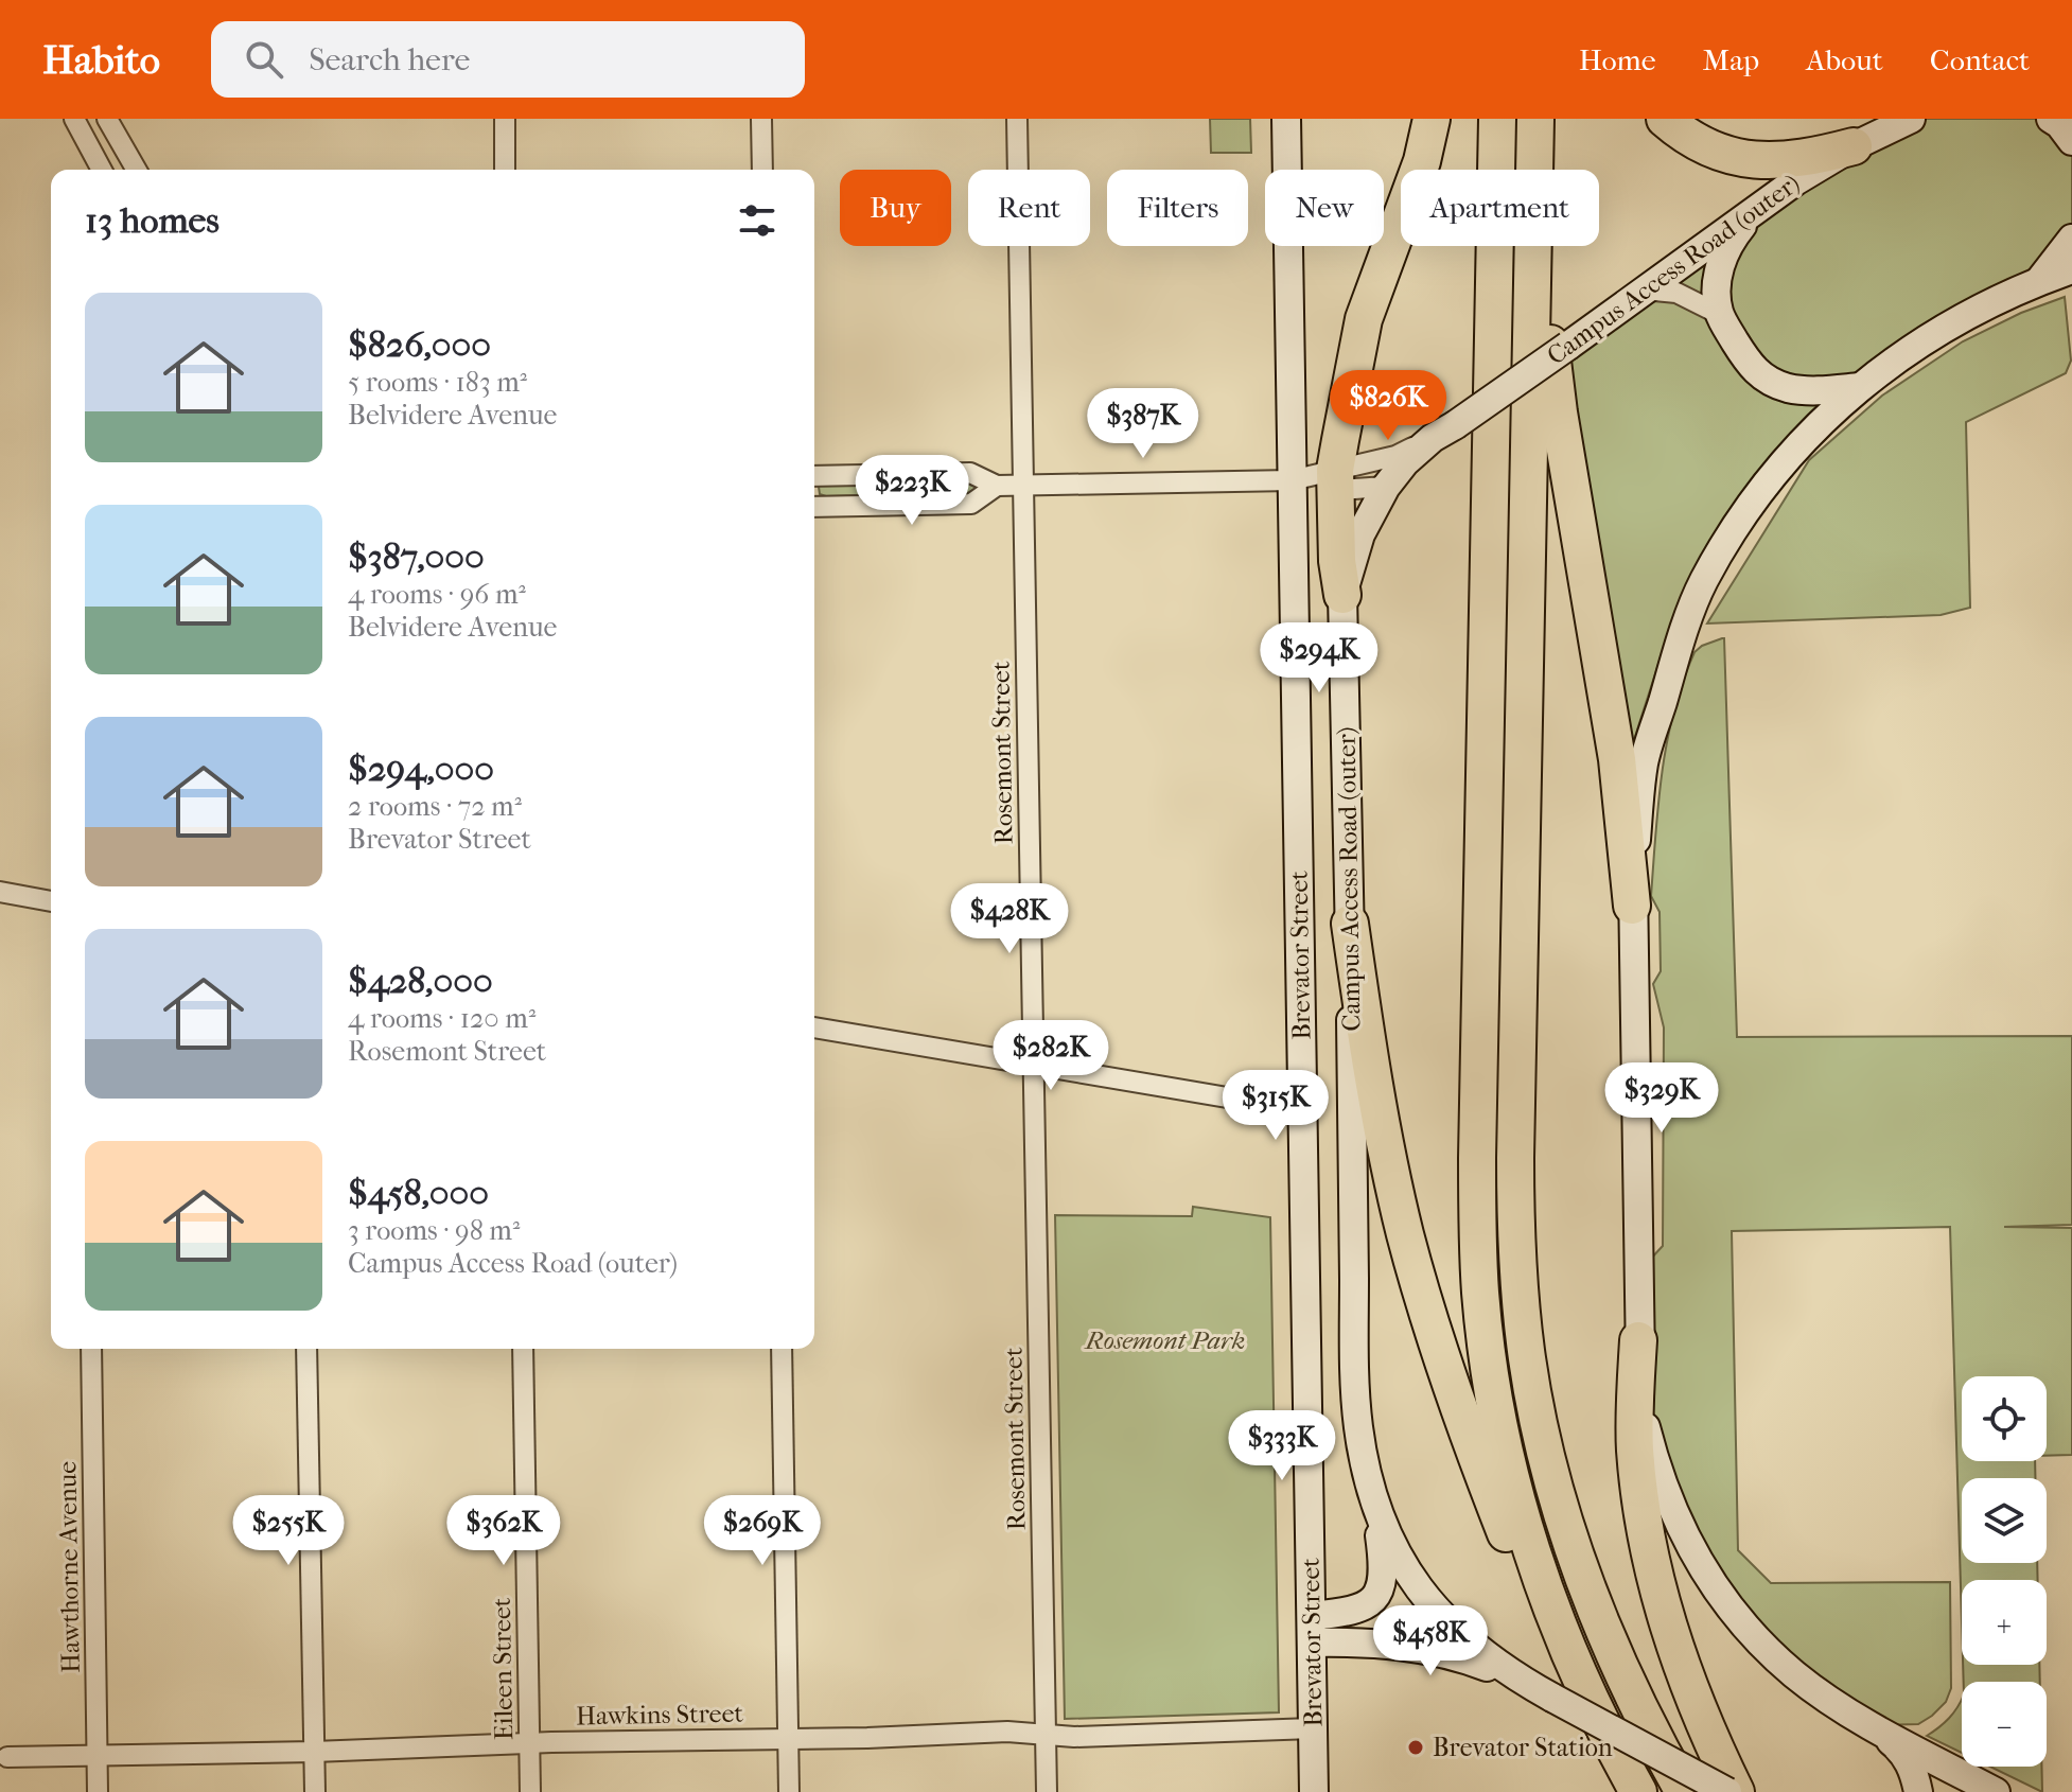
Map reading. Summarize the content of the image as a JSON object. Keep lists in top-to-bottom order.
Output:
{
  "streets": {
    "street": [
      "Campus Access Road (outer)",
      "Rosemont Street",
      "Brevator Street",
      "Hawthorne Avenue",
      "Eileen Street",
      "Hawkins Street"
    ]
  },
  "crossings": [
    ["Rosemont Street", "Hawkins Street"],
    ["Brevator Street", "Hawkins Street"],
    ["Hawthorne Avenue", "Hawkins Street"],
    ["Eileen Street", "Hawkins Street"]
  ],
  "parks": ["Rosemont Park"],
  "places": ["Brevator Station"],
  "page": {
    "header": "Habito",
    "search": "Search here",
    "nav": [
      "Home",
      "Map",
      "About",
      "Contact"
    ],
    "chip": [
      "Buy",
      "Rent",
      "Filters",
      "New",
      "Apartment"
    ],
    "heading": "13 homes",
    "list": [
      {
        "name": "$826,000",
        "note": "5 rooms · 183 m² · Belvidere Avenue"
      },
      {
        "name": "$387,000",
        "note": "4 rooms · 96 m² · Belvidere Avenue"
      },
      {
        "name": "$294,000",
        "note": "2 rooms · 72 m² · Brevator Street"
      },
      {
        "name": "$428,000",
        "note": "4 rooms · 120 m² · Rosemont Street"
      },
      {
        "name": "$458,000",
        "note": "3 rooms · 98 m² · Campus Access Road (outer)"
      }
    ],
    "price": [
      "$826K",
      "$387K",
      "$223K",
      "$294K",
      "$428K",
      "$282K",
      "$329K",
      "$315K",
      "$333K",
      "$255K",
      "$362K",
      "$269K",
      "$458K"
    ],
    "map_buttons": ["+", "−"]
  }
}
